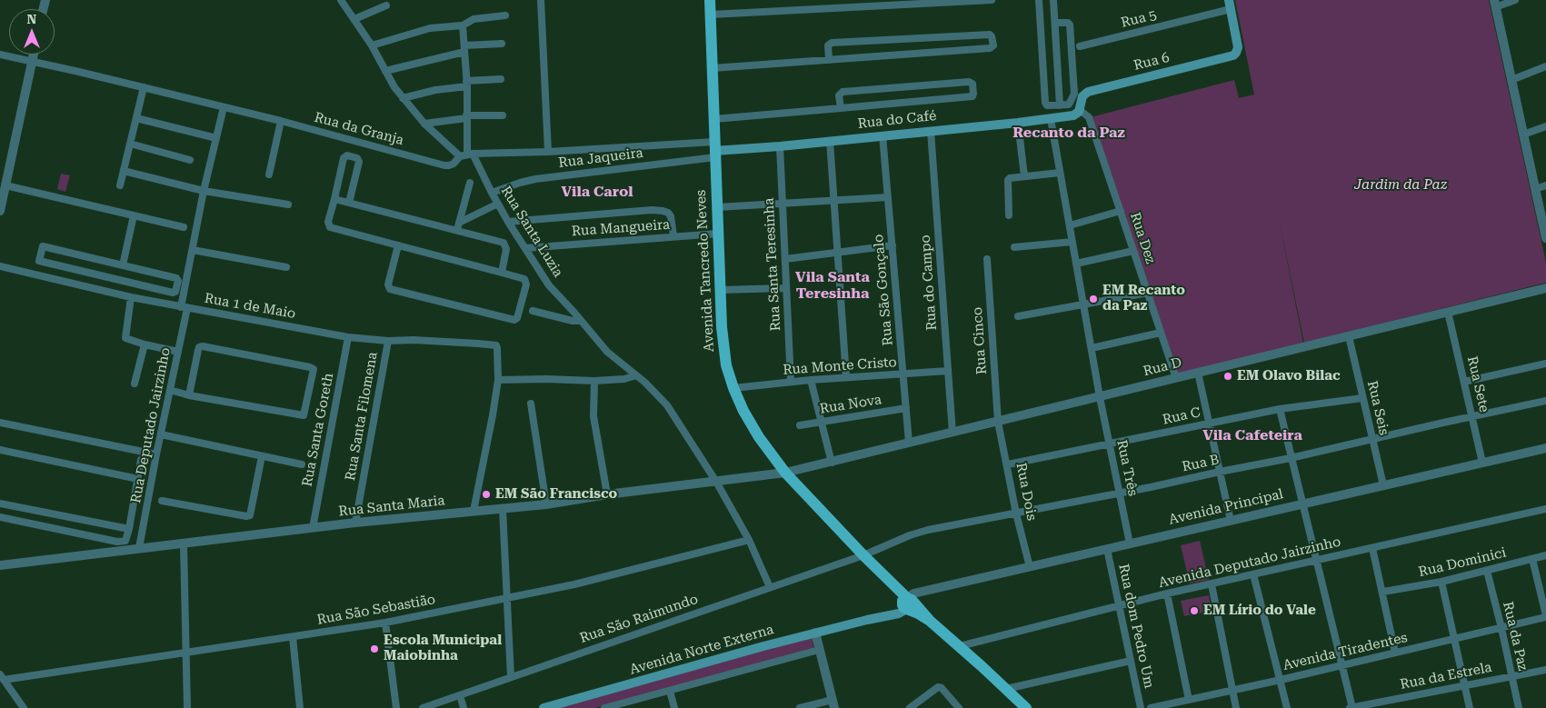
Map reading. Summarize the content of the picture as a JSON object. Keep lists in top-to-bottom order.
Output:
{
  "streets": {
    "main road": [
      "Rua 6",
      "Rua do Café",
      "Avenida Tancredo Neves",
      "Avenida Norte Externa"
    ],
    "street": [
      "Rua 5",
      "Rua da Granja",
      "Rua Jaqueira",
      "Rua Mangueira",
      "Rua Santa Luzia",
      "Rua Dez",
      "Rua Santa Teresinha",
      "Rua do Campo",
      "Rua São Gonçalo",
      "Rua 1 de Maio",
      "Rua Cinco",
      "Rua Monte Cristo",
      "Rua D",
      "Rua Sete",
      "Rua Nova",
      "Rua Seis",
      "Rua Santa Filomena",
      "Rua C",
      "Rua Deputado Jairzinho",
      "Rua Santa Goreth",
      "Rua B",
      "Rua Três",
      "Rua Dois",
      "Rua Santa Maria",
      "Avenida Principal",
      "Avenida Deputado Jairzinho",
      "Rua Dominici",
      "Rua São Sebastião",
      "Rua São Raimundo",
      "Rua dom Pedro Um",
      "Rua da Paz",
      "Avenida Tiradentes",
      "Rua da Estrela"
    ]
  },
  "crossings": [
    ["Rua 5", "Rua 6"],
    ["Rua 6", "Rua do Café"],
    ["Rua 6", "Rua Dez"],
    ["Rua do Café", "Rua da Granja"],
    ["Rua do Café", "Rua Jaqueira"],
    ["Rua do Café", "Rua Dez"],
    ["Rua do Café", "Rua Santa Teresinha"],
    ["Rua do Café", "Avenida Tancredo Neves"],
    ["Rua do Café", "Rua do Campo"],
    ["Rua do Café", "Rua São Gonçalo"],
    ["Rua da Granja", "Rua Jaqueira"],
    ["Rua da Granja", "Rua Santa Luzia"],
    ["Rua da Granja", "Avenida Tancredo Neves"],
    ["Rua da Granja", "Rua Deputado Jairzinho"],
    ["Rua Jaqueira", "Rua Santa Luzia"],
    ["Rua Jaqueira", "Avenida Tancredo Neves"],
    ["Rua Mangueira", "Rua Santa Luzia"],
    ["Rua Mangueira", "Avenida Tancredo Neves"],
    ["Rua Santa Luzia", "Rua Santa Maria"],
    ["Rua Santa Luzia", "Rua São Sebastião"],
    ["Rua Santa Luzia", "Rua São Raimundo"],
    ["Rua Dez", "Rua D"],
    ["Rua Santa Teresinha", "Rua Monte Cristo"],
    ["Avenida Tancredo Neves", "Rua Monte Cristo"],
    ["Avenida Tancredo Neves", "Rua D"],
    ["Avenida Tancredo Neves", "Rua B"],
    ["Avenida Tancredo Neves", "Rua Santa Maria"],
    ["Avenida Tancredo Neves", "Avenida Principal"],
    ["Avenida Tancredo Neves", "Avenida Deputado Jairzinho"],
    ["Avenida Tancredo Neves", "Rua São Raimundo"],
    ["Avenida Tancredo Neves", "Avenida Norte Externa"],
    ["Rua do Campo", "Rua Monte Cristo"],
    ["Rua do Campo", "Rua D"],
    ["Rua São Gonçalo", "Rua Monte Cristo"],
    ["Rua São Gonçalo", "Rua D"],
    ["Rua São Gonçalo", "Rua Nova"],
    ["Rua 1 de Maio", "Rua Santa Filomena"],
    ["Rua 1 de Maio", "Rua Deputado Jairzinho"],
    ["Rua 1 de Maio", "Rua Santa Goreth"],
    ["Rua Cinco", "Rua D"],
    ["Rua Cinco", "Rua Dois"],
    ["Rua D", "Rua Sete"],
    ["Rua D", "Rua Seis"],
    ["Rua D", "Rua Três"],
    ["Rua D", "Rua Dois"],
    ["Rua D", "Rua Santa Maria"],
    ["Rua Sete", "Rua B"],
    ["Rua Sete", "Avenida Principal"],
    ["Rua Seis", "Rua C"],
    ["Rua Seis", "Rua B"],
    ["Rua Seis", "Avenida Principal"],
    ["Rua Santa Filomena", "Rua Santa Maria"],
    ["Rua C", "Rua Três"],
    ["Rua C", "Rua Dois"],
    ["Rua Deputado Jairzinho", "Rua Santa Maria"],
    ["Rua Santa Goreth", "Rua Santa Maria"],
    ["Rua B", "Rua Três"],
    ["Rua B", "Rua Dois"],
    ["Rua B", "Rua São Raimundo"],
    ["Rua Três", "Avenida Principal"],
    ["Rua Dois", "Avenida Principal"],
    ["Avenida Principal", "Rua dom Pedro Um"],
    ["Avenida Principal", "Avenida Norte Externa"],
    ["Avenida Deputado Jairzinho", "Rua dom Pedro Um"],
    ["Rua Dominici", "Rua da Paz"],
    ["Rua da Paz", "Avenida Tiradentes"],
    ["Rua da Paz", "Rua da Estrela"]
  ],
  "districts": [
    "Recanto da Paz",
    "Vila Carol",
    "Vila Santa Teresinha",
    "Vila Cafeteira"
  ],
  "parks": ["Jardim da Paz"],
  "places": [
    "EM Recanto da Paz",
    "EM Olavo Bilac",
    "EM São Francisco",
    "EM Lírio do Vale",
    "Escola Municipal Maiobinha"
  ],
  "north": "top"
}
